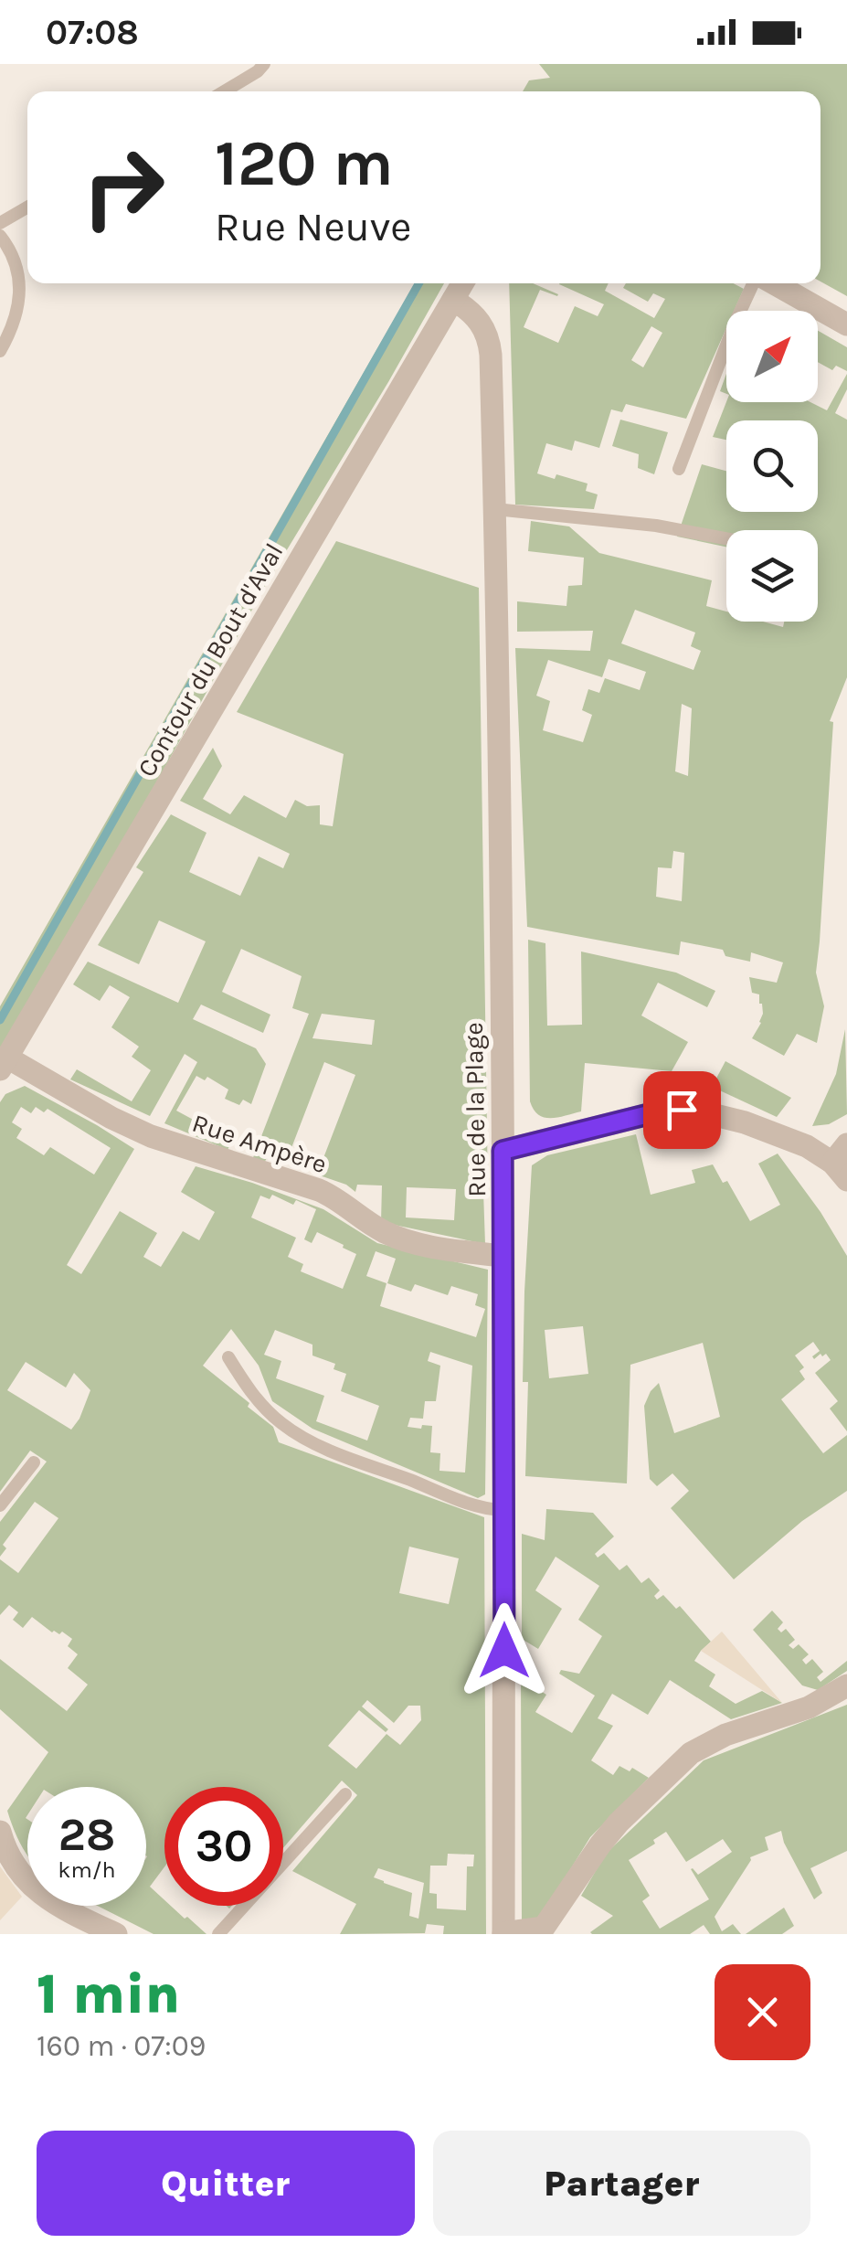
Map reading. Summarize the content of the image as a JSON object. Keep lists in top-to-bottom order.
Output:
{
  "streets": {
    "street": ["Contour du Bout d'Aval", "Rue de la Plage", "Rue Ampère"]
  },
  "crossings": [
    ["Contour du Bout d'Aval", "Rue de la Plage"],
    ["Contour du Bout d'Aval", "Rue Ampère"],
    ["Rue de la Plage", "Rue Ampère"]
  ],
  "north": "top right",
  "page": {
    "status": "07:08",
    "turn": ["120 m", "Rue Neuve"],
    "speed": "28 km/h",
    "limit": "30",
    "heading": ["1 min", "160 m · 07:09"],
    "buttons": ["Quitter", "Partager"]
  }
}
